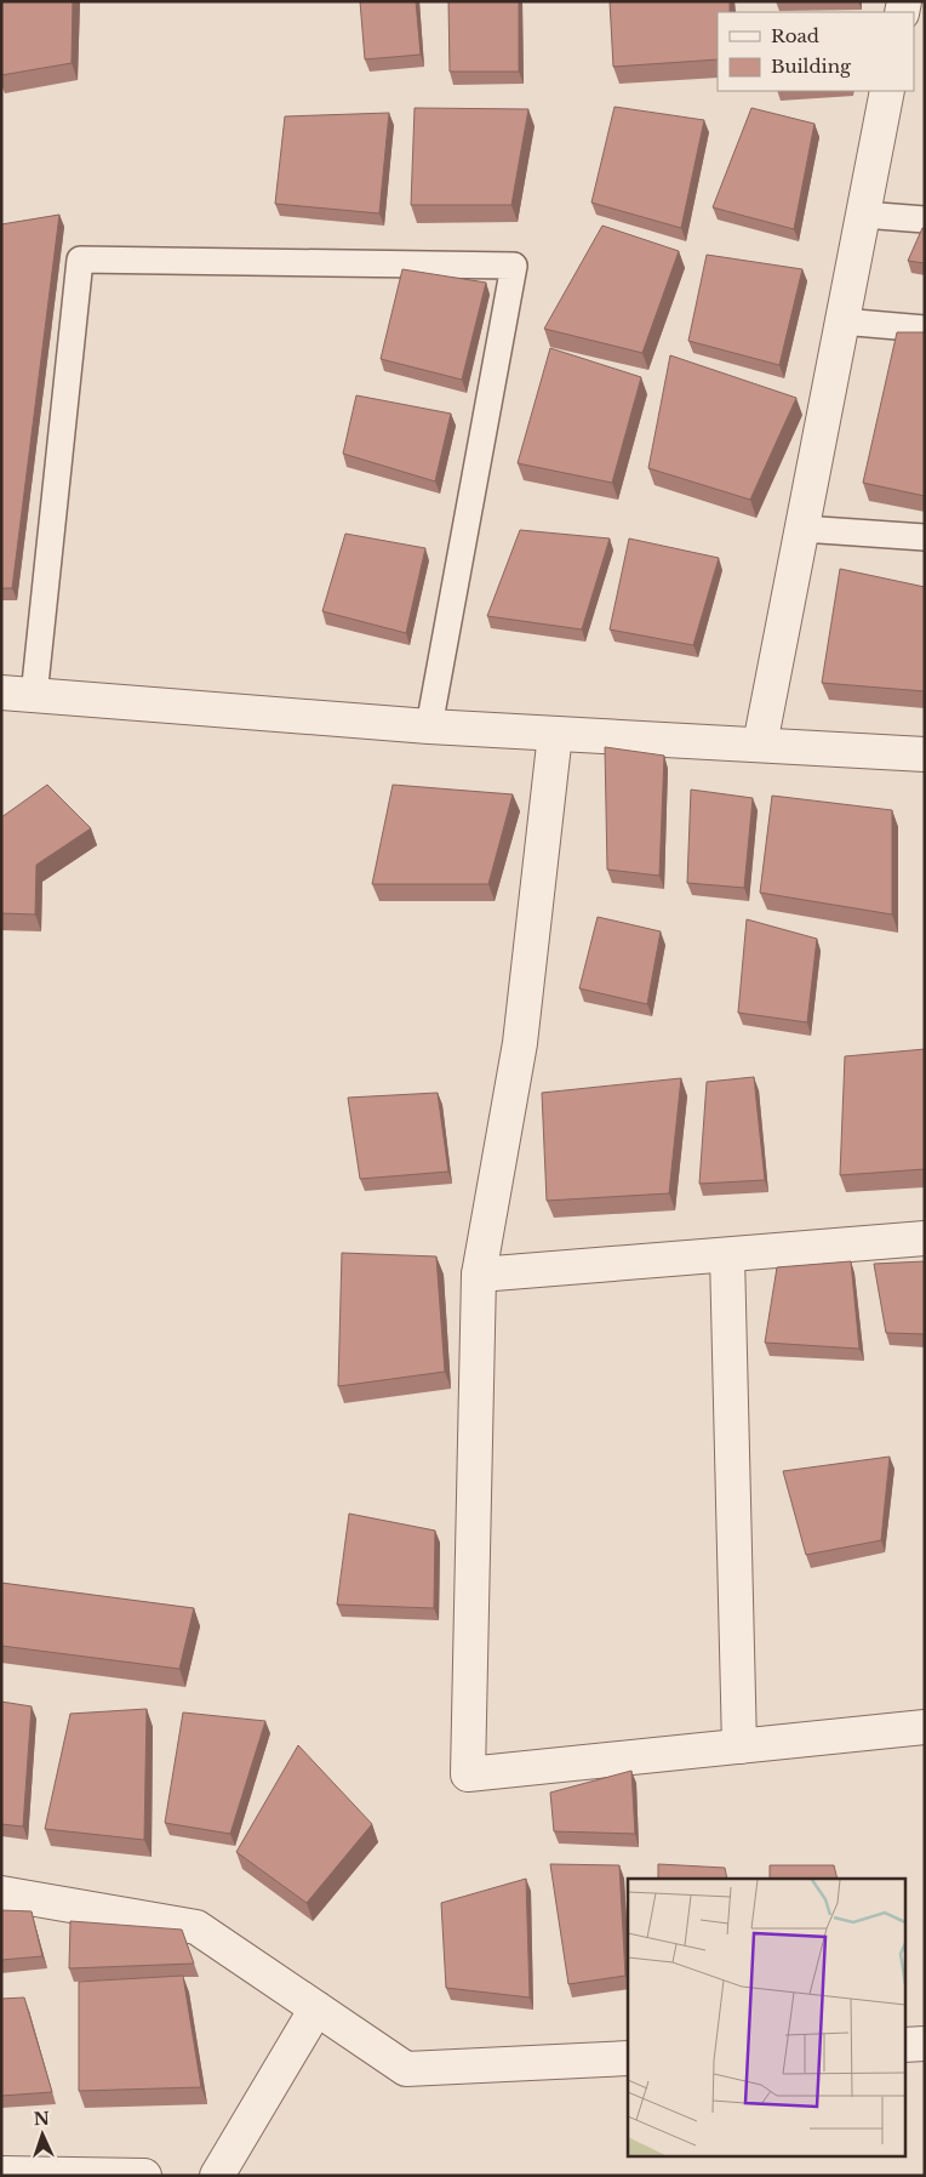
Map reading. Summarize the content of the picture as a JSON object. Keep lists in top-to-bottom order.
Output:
{
  "legend": ["Road", "Building"],
  "north": "top"
}
